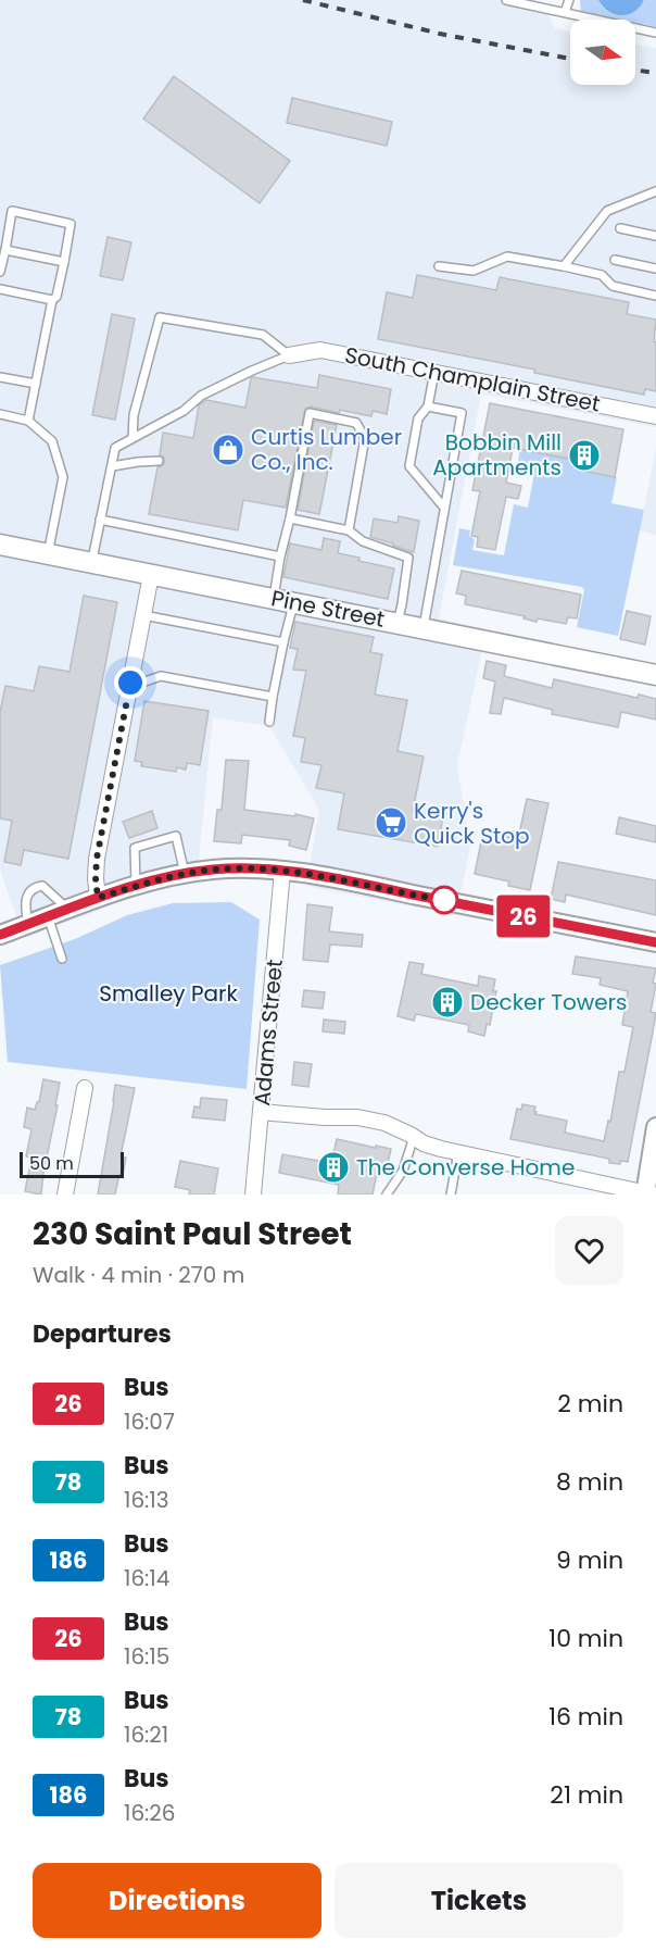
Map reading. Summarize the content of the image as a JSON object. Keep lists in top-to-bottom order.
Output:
{
  "streets": {
    "main road": ["Pine Street"],
    "street": ["South Champlain Street", "Adams Street"]
  },
  "parks": ["Smalley Park"],
  "places": {
    "shop": ["Curtis Lumber Co., Inc."],
    "building": ["Bobbin Mill Apartments", "Decker Towers", "The Converse Home"],
    "supermarket": ["Kerry's Quick Stop"]
  },
  "lines": ["bus line 26"],
  "scale_bar": "50 m",
  "north": "right",
  "page": {
    "on_map": "26",
    "scale": "50 m",
    "heading": [
      ["230 Saint Paul Street", "Walk · 4 min · 270 m"],
      "Departures"
    ],
    "list": [
      {
        "mark": "26",
        "name": "Bus",
        "note": "16:07",
        "value": "2 min"
      },
      {
        "mark": "78",
        "name": "Bus",
        "note": "16:13",
        "value": "8 min"
      },
      {
        "mark": "186",
        "name": "Bus",
        "note": "16:14",
        "value": "9 min"
      },
      {
        "mark": "26",
        "name": "Bus",
        "note": "16:15",
        "value": "10 min"
      },
      {
        "mark": "78",
        "name": "Bus",
        "note": "16:21",
        "value": "16 min"
      },
      {
        "mark": "186",
        "name": "Bus",
        "note": "16:26",
        "value": "21 min"
      }
    ],
    "buttons": ["Directions", "Tickets"]
  }
}
